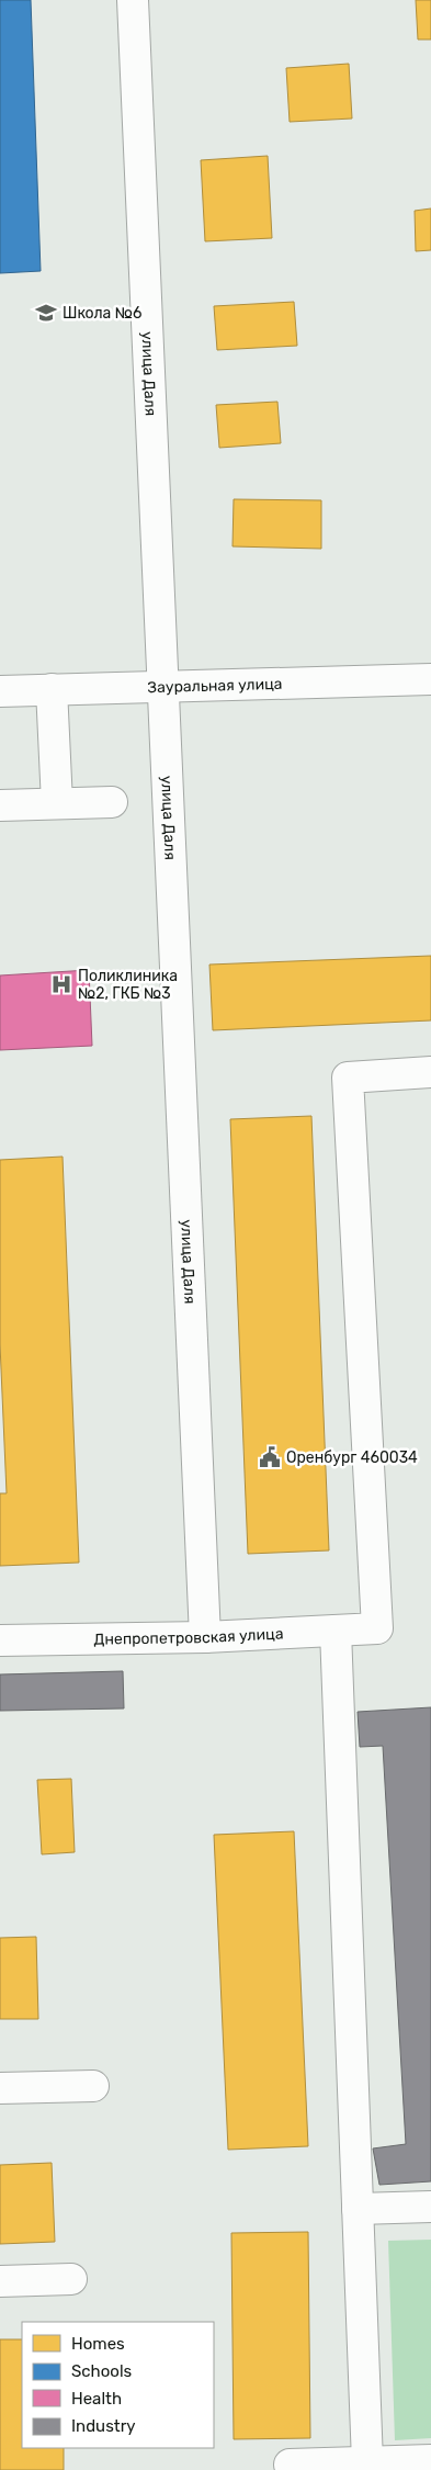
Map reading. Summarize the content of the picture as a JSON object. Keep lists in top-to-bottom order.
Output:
{
  "streets": {
    "street": ["улица Даля", "Зауральная улица", "Днепропетровская улица"]
  },
  "crossings": [
    ["улица Даля", "Зауральная улица"],
    ["улица Даля", "Днепропетровская улица"]
  ],
  "places": {
    "school or university": ["Школа №6"],
    "hospital": ["Поликлиника №2, ГКБ №3"],
    "public building": ["Оренбург 460034"]
  },
  "legend": [
    "Homes",
    "Schools",
    "Health",
    "Industry"
  ]
}
